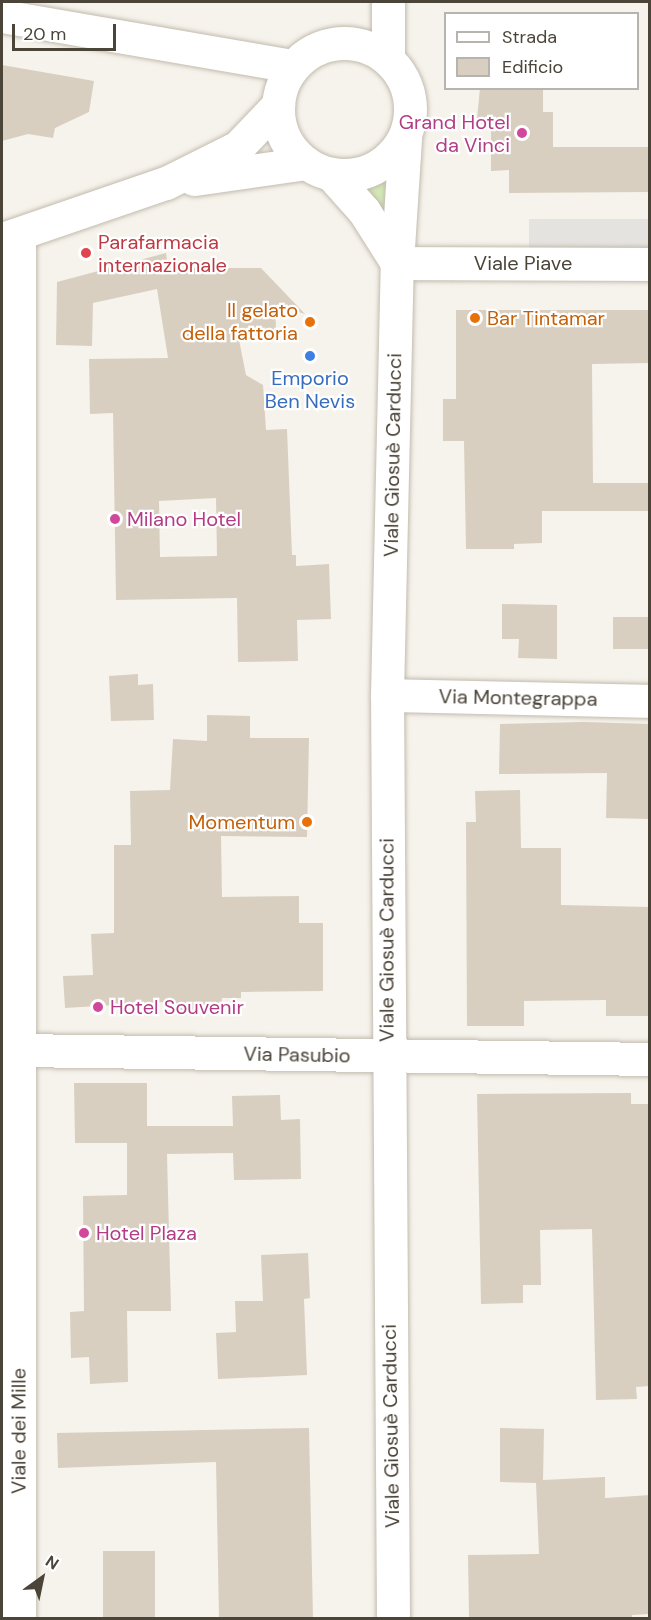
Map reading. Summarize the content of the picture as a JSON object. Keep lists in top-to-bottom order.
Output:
{
  "streets": {
    "street": [
      "Viale Piave",
      "Viale Giosuè Carducci",
      "Via Montegrappa",
      "Via Pasubio",
      "Viale dei Mille"
    ]
  },
  "crossings": [
    ["Viale Piave", "Viale Giosuè Carducci"],
    ["Viale Giosuè Carducci", "Via Montegrappa"],
    ["Viale Giosuè Carducci", "Via Pasubio"],
    ["Via Pasubio", "Viale dei Mille"]
  ],
  "places": [
    "Grand Hotel da Vinci",
    "Parafarmacia internazionale",
    "Bar Tintamar",
    "Il gelato della fattoria",
    "Emporio Ben Nevis",
    "Milano Hotel",
    "Momentum",
    "Hotel Souvenir",
    "Hotel Plaza"
  ],
  "legend": ["Strada", "Edificio"],
  "scale_bar": "20 m",
  "north": "top right"
}
